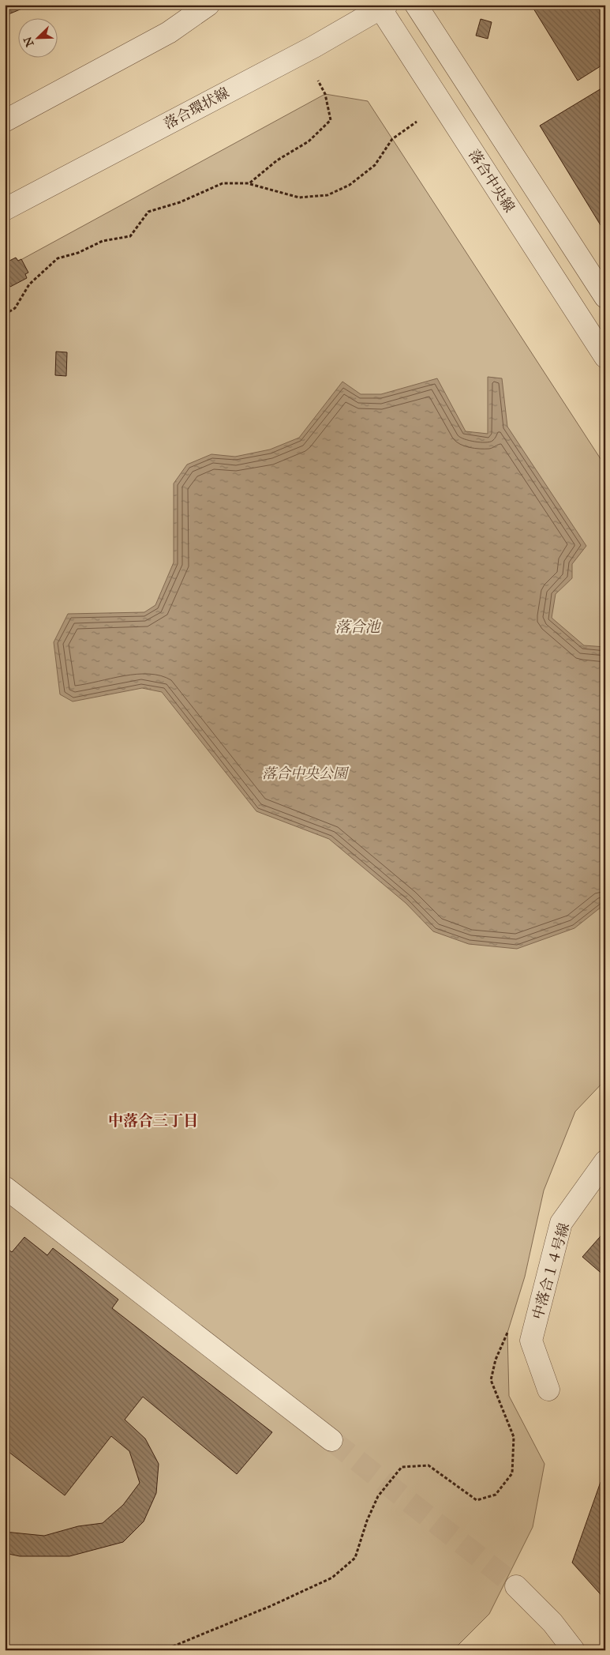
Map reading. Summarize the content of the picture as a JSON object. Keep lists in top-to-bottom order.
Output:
{
  "streets": {
    "street": ["落合環状線", "落合中央線", "中落合１４号線"]
  },
  "crossings": [
    ["落合環状線", "落合中央線"]
  ],
  "districts": ["中落合三丁目"],
  "water": ["落合池"],
  "parks": ["落合中央公園"],
  "north": "bottom left"
}
